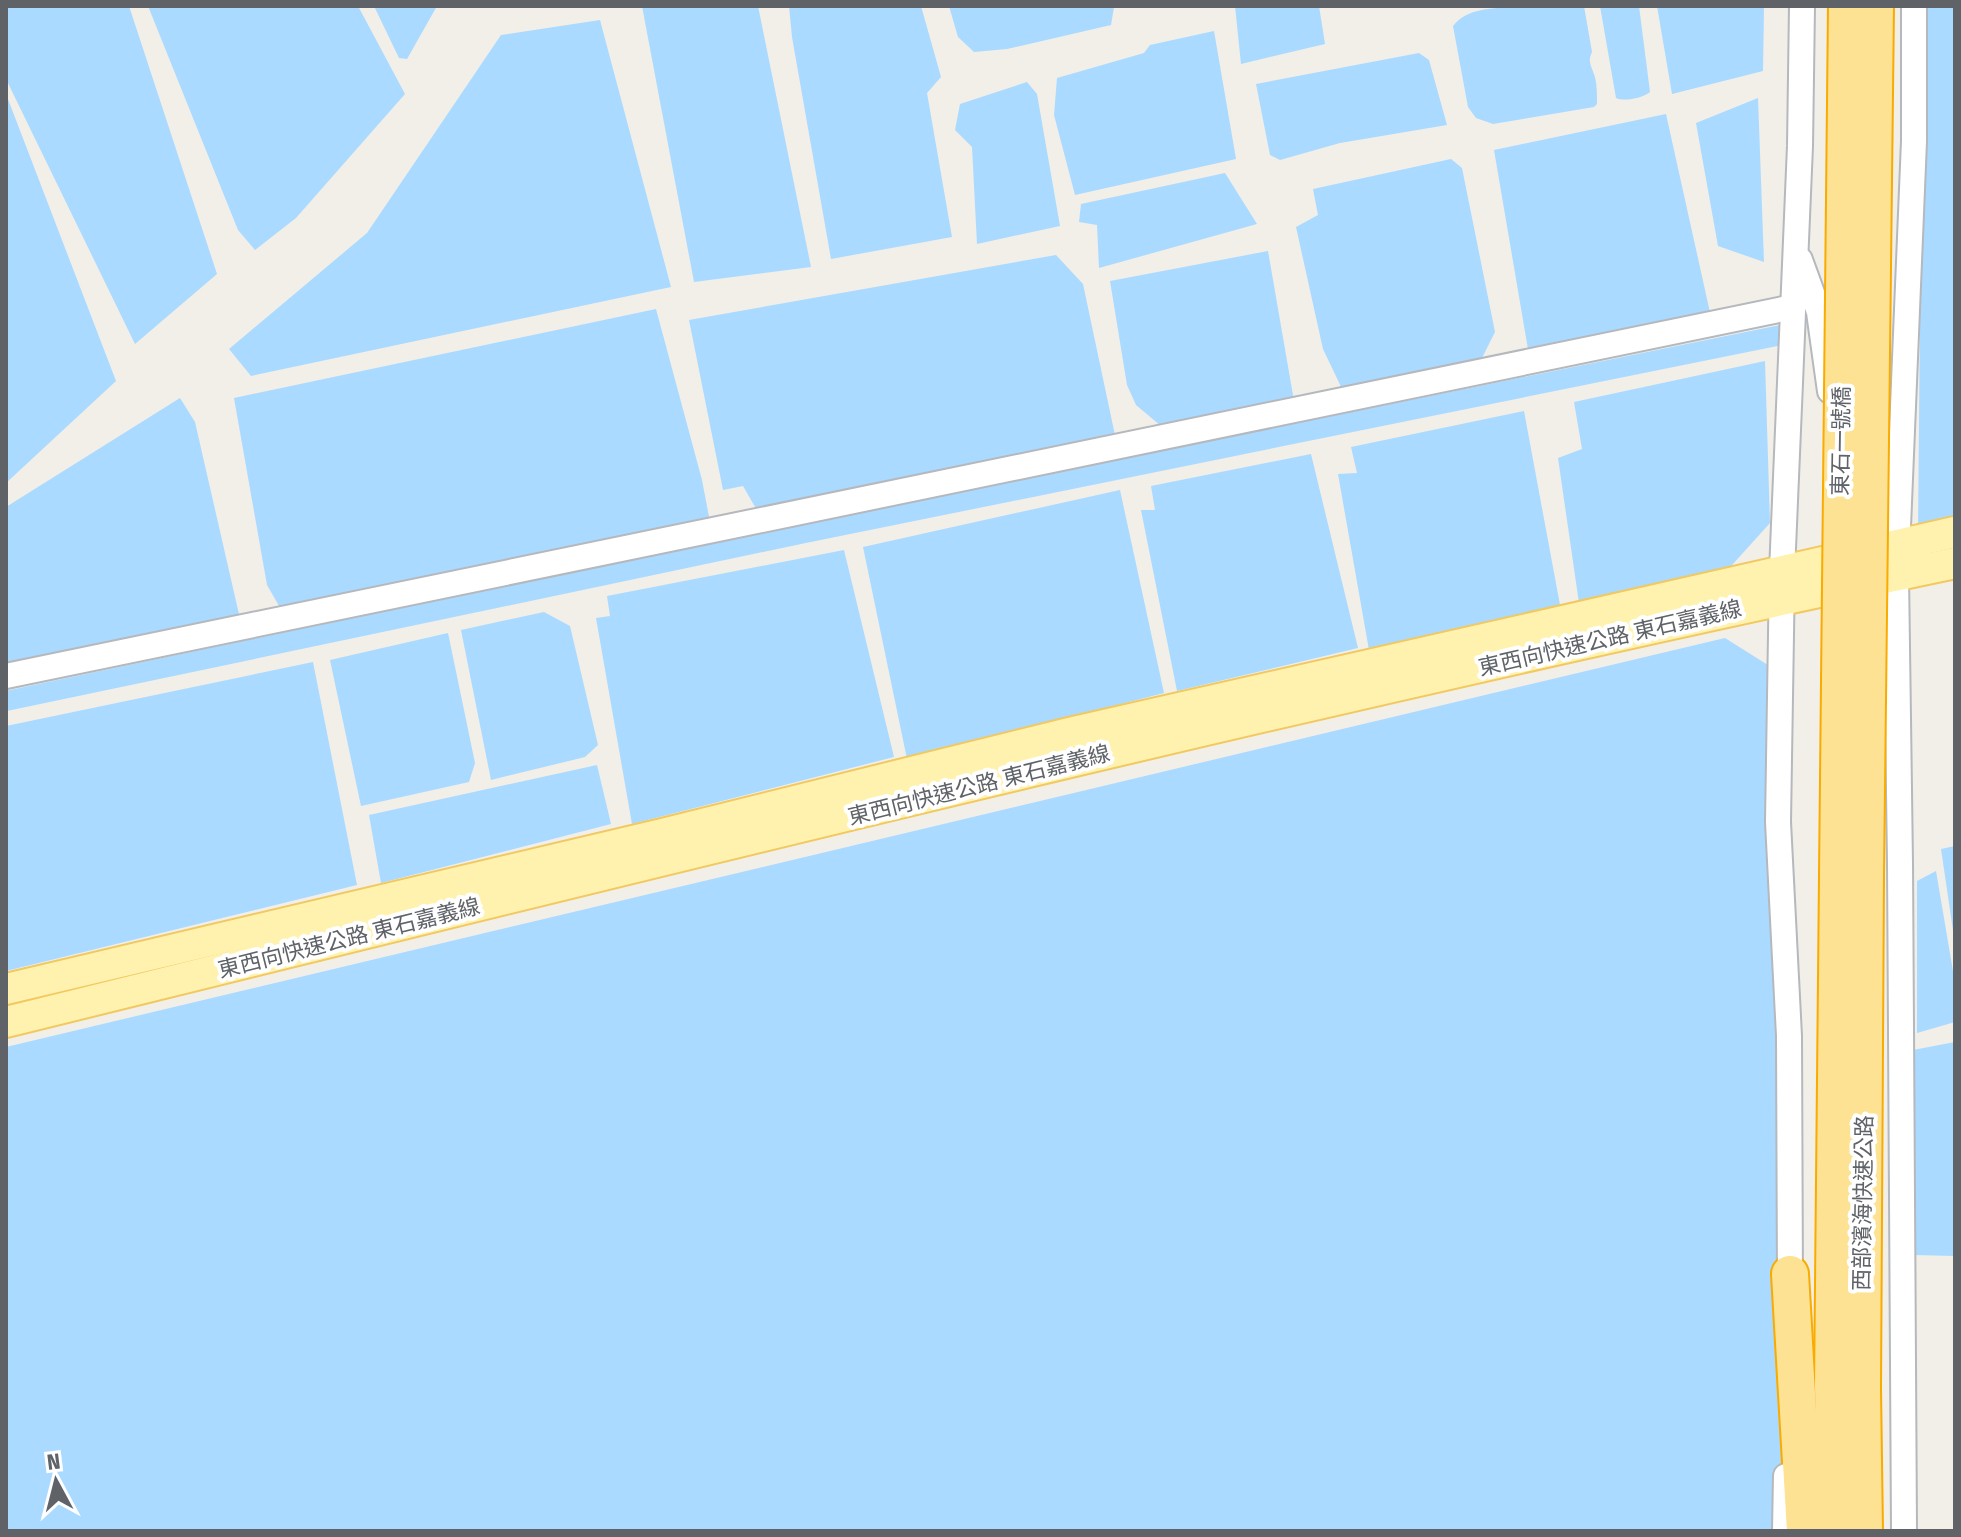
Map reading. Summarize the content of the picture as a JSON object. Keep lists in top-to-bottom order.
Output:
{
  "streets": {
    "highway": ["東石一號橋", "西部濱海快速公路"],
    "main road": ["東西向快速公路 東石嘉義線"]
  },
  "crossings": [
    ["東石一號橋", "西部濱海快速公路"]
  ],
  "north": "top"
}
